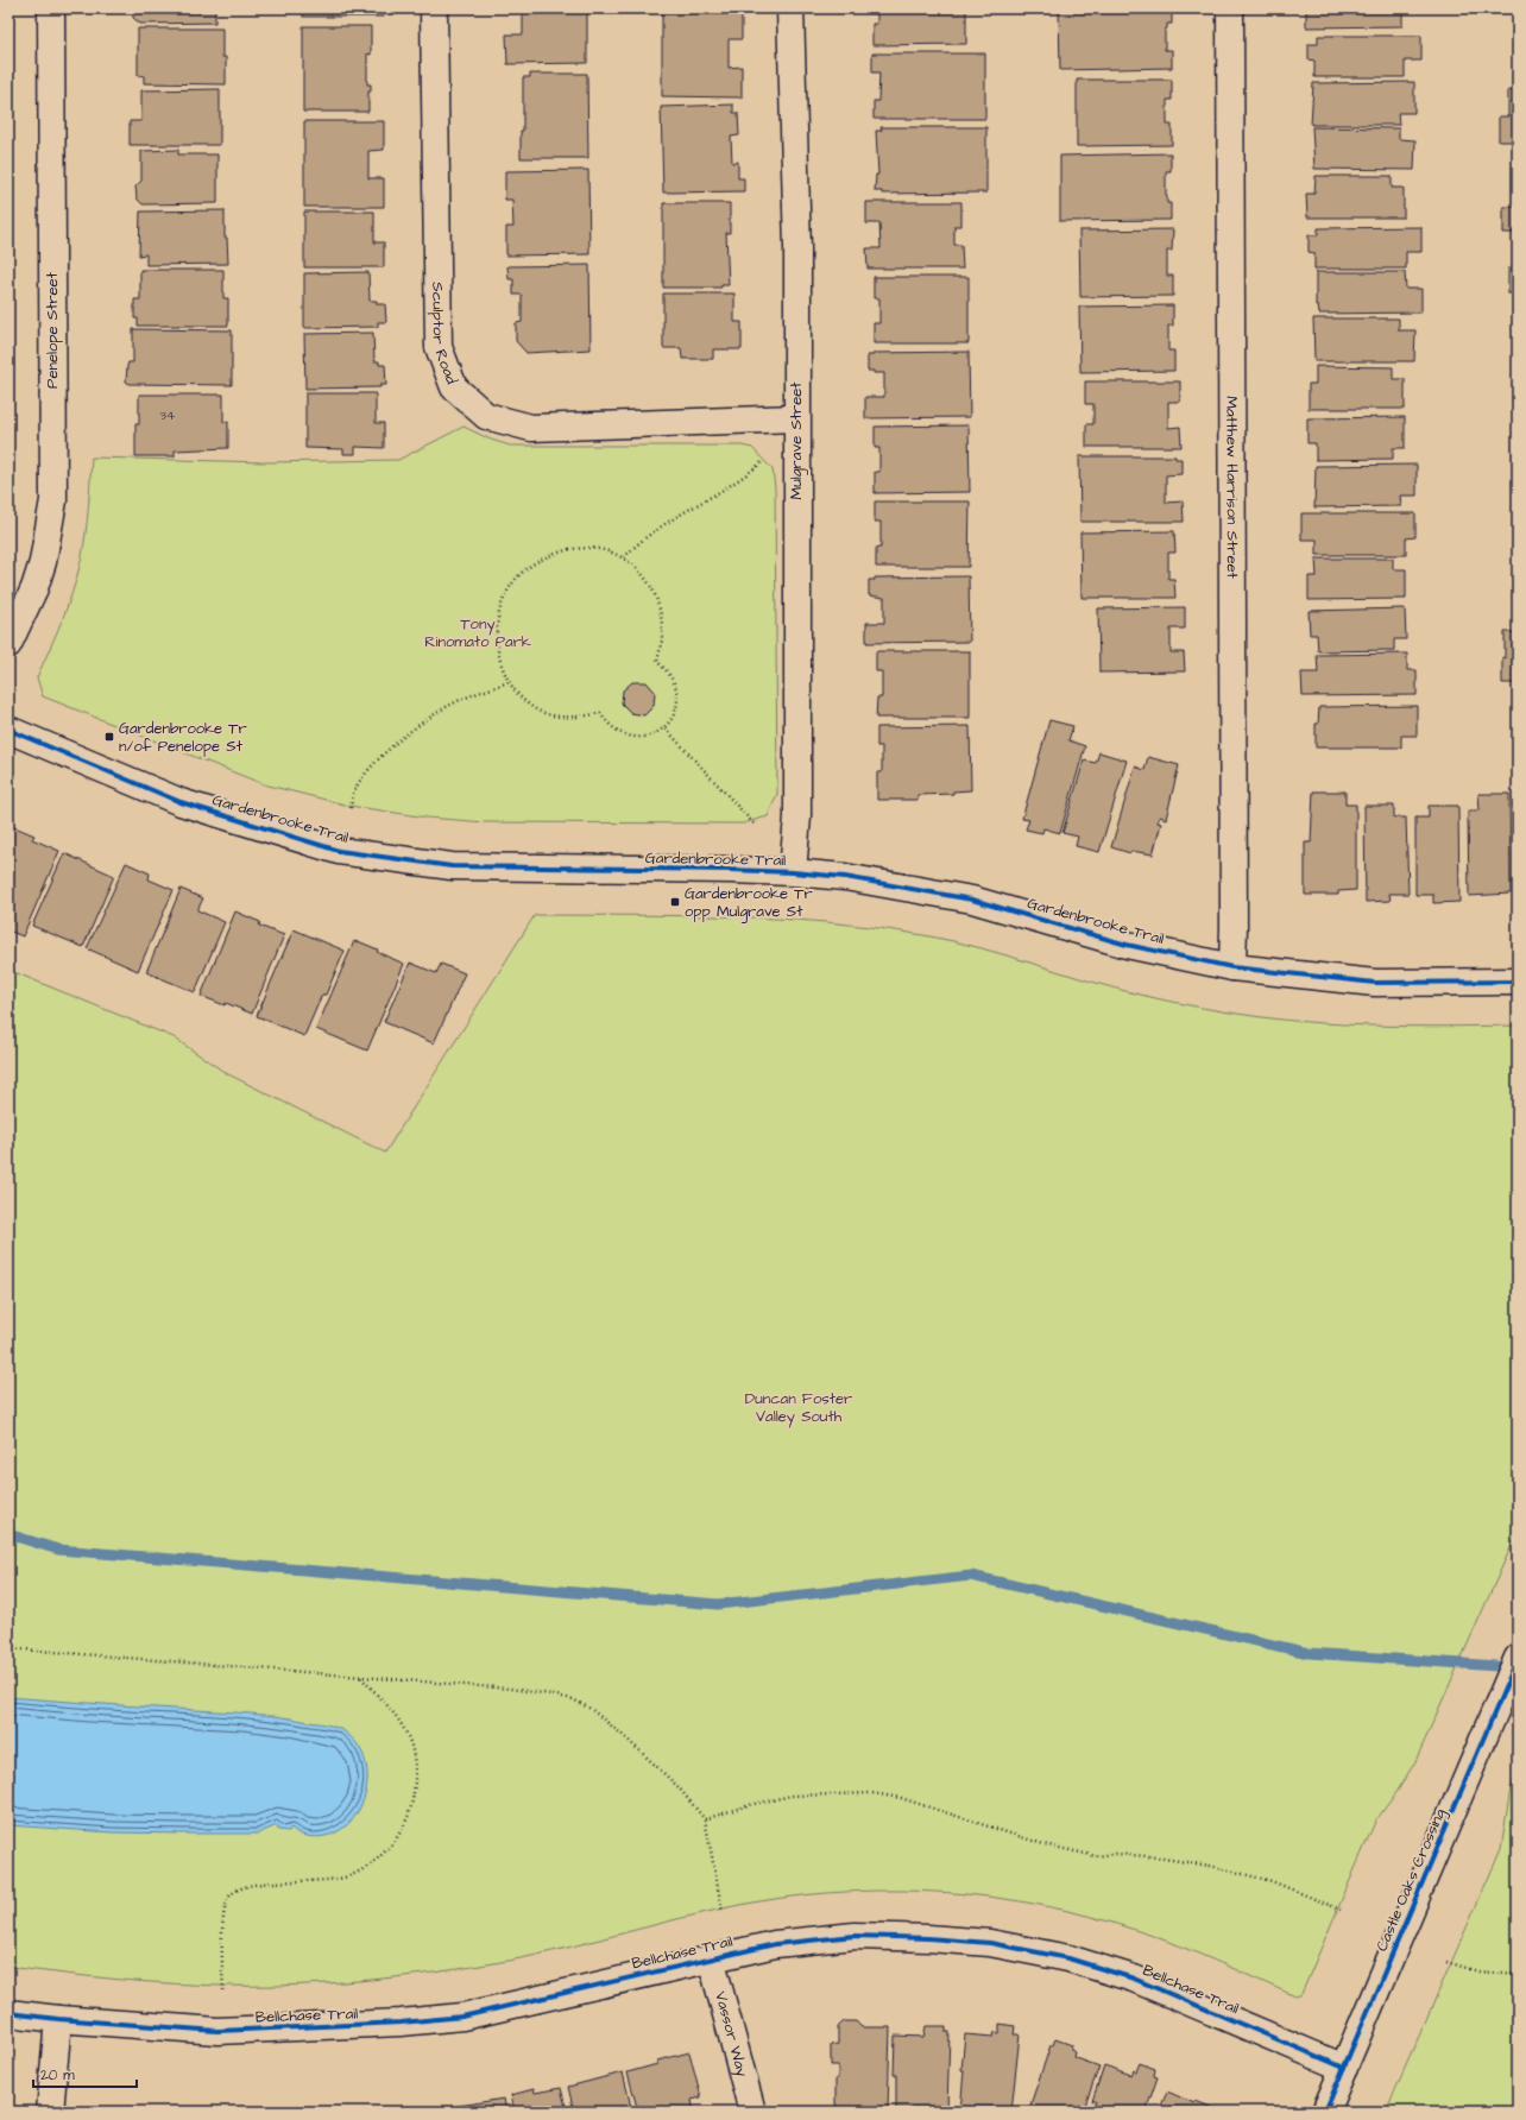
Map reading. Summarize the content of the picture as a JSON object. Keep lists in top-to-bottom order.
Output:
{
  "streets": {
    "street": [
      "Penelope Street",
      "Sculptor Road",
      "Mulgrave Street",
      "Matthew Harrison Street",
      "Gardenbrooke Trail",
      "Castle Oaks Crossing",
      "Bellchase Trail",
      "Vassor Way"
    ]
  },
  "crossings": [
    ["Sculptor Road", "Mulgrave Street"],
    ["Mulgrave Street", "Gardenbrooke Trail"],
    ["Matthew Harrison Street", "Gardenbrooke Trail"],
    ["Castle Oaks Crossing", "Bellchase Trail"],
    ["Bellchase Trail", "Vassor Way"]
  ],
  "parks": ["Tony Rinomato Park", "Duncan Foster Valley South"],
  "places": {
    "transit": ["Gardenbrooke Tr n/of Penelope St", "Gardenbrooke Tr opp Mulgrave St"]
  },
  "house_numbers": ["34"],
  "scale_bar": "20 m"
}
